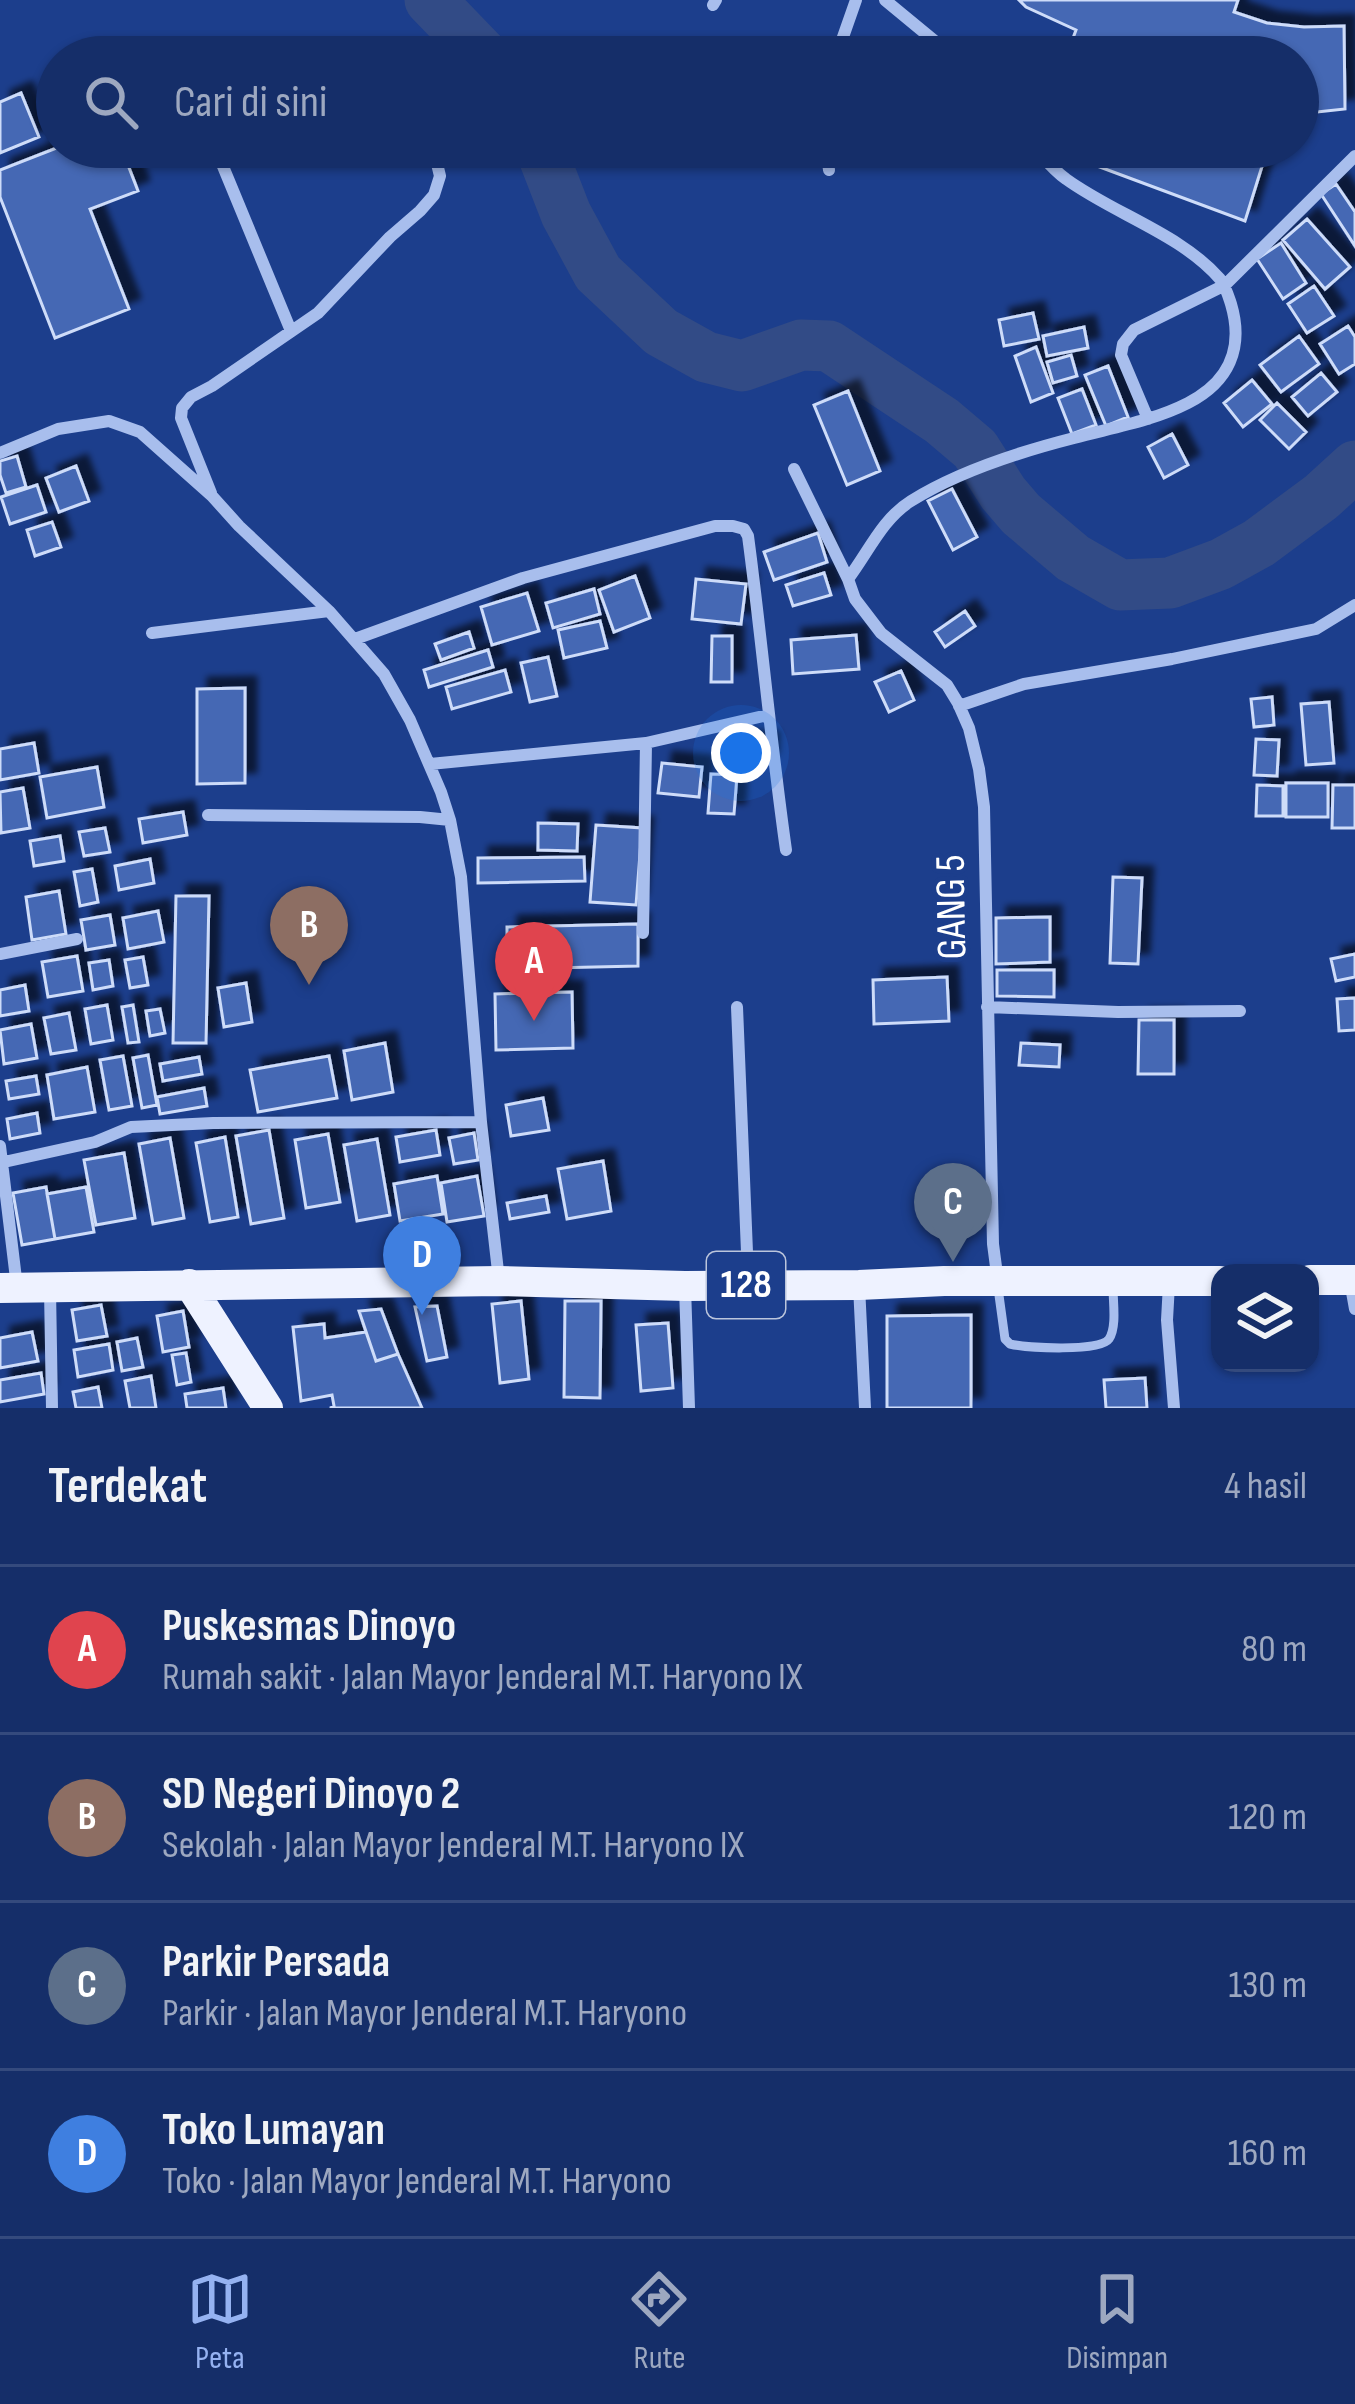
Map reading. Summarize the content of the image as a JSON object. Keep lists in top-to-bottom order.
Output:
{
  "streets": {
    "main road": ["128"],
    "street": ["GANG 5"]
  },
  "crossings": [
    ["GANG 5", "128"]
  ],
  "page": {
    "search": "Cari di sini",
    "pins": [
      "B",
      "A",
      "C",
      "D"
    ],
    "heading": ["Terdekat", "4 hasil"],
    "list": [
      {
        "mark": "A",
        "name": "Puskesmas Dinoyo",
        "note": "Rumah sakit · Jalan Mayor Jenderal M.T. Haryono IX",
        "value": "80 m"
      },
      {
        "mark": "B",
        "name": "SD Negeri Dinoyo 2",
        "note": "Sekolah · Jalan Mayor Jenderal M.T. Haryono IX",
        "value": "120 m"
      },
      {
        "mark": "C",
        "name": "Parkir Persada",
        "note": "Parkir · Jalan Mayor Jenderal M.T. Haryono",
        "value": "130 m"
      },
      {
        "mark": "D",
        "name": "Toko Lumayan",
        "note": "Toko · Jalan Mayor Jenderal M.T. Haryono",
        "value": "160 m"
      }
    ],
    "nav": ["Peta", "Rute", "Disimpan"]
  }
}
